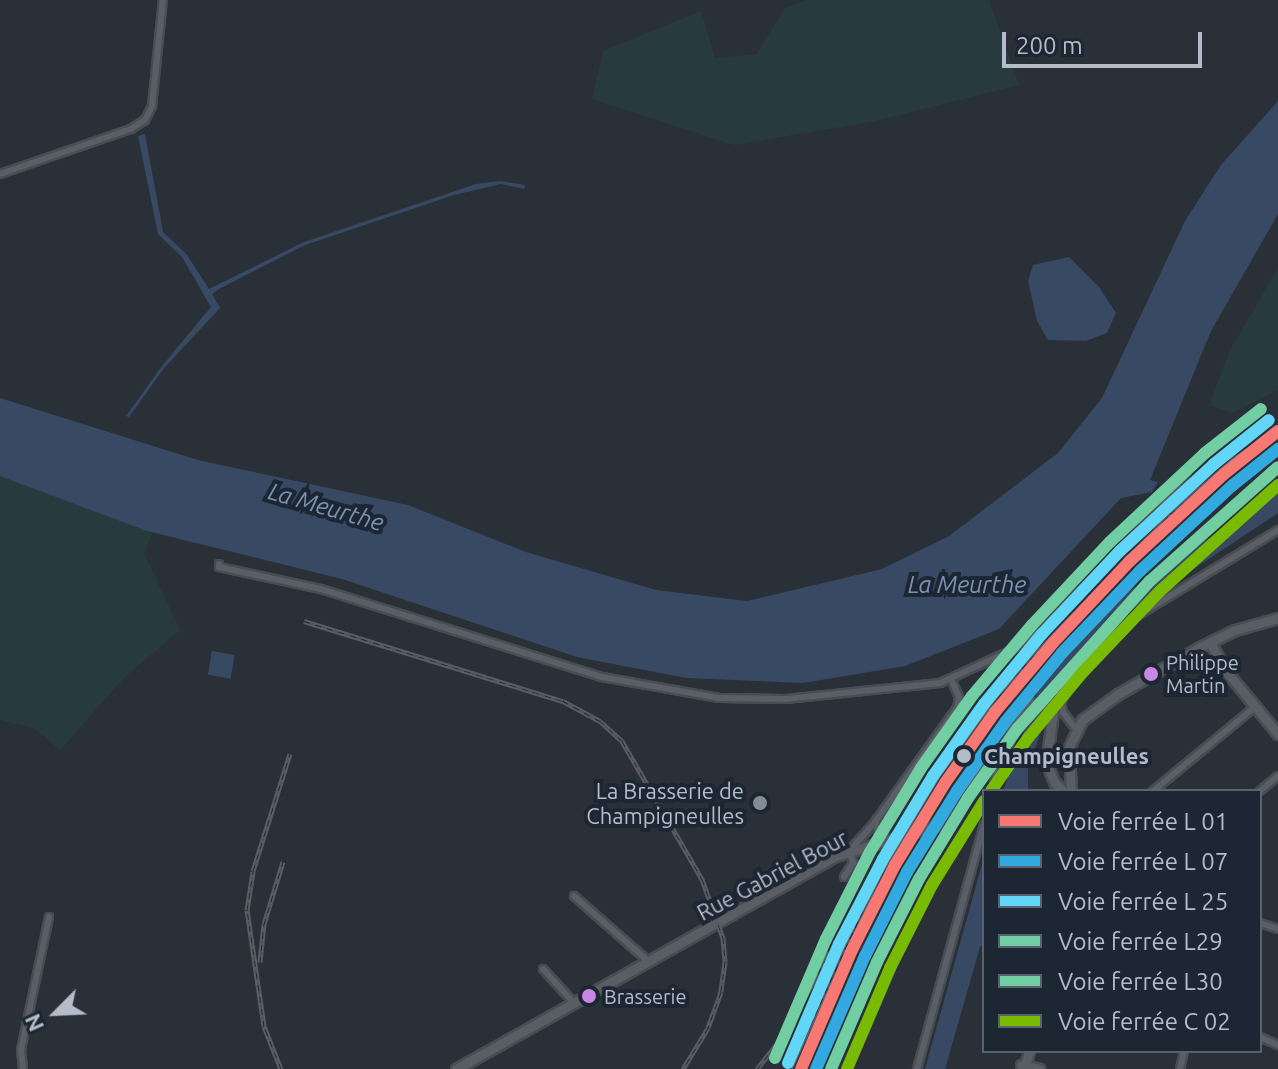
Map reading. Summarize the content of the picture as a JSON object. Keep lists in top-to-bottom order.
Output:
{
  "streets": {
    "main road": ["Rue Gabriel Bour"]
  },
  "water": ["La Meurthe"],
  "places": [
    "Philippe Martin",
    "Champigneulles",
    "La Brasserie de Champigneulles",
    "Brasserie"
  ],
  "lines": ["rail line L30", "rail line L29"],
  "legend": [
    "Voie ferrée L 01",
    "Voie ferrée L 07",
    "Voie ferrée L 25",
    "Voie ferrée L29",
    "Voie ferrée L30",
    "Voie ferrée C 02"
  ],
  "scale_bar": "200 m",
  "north": "bottom left"
}
